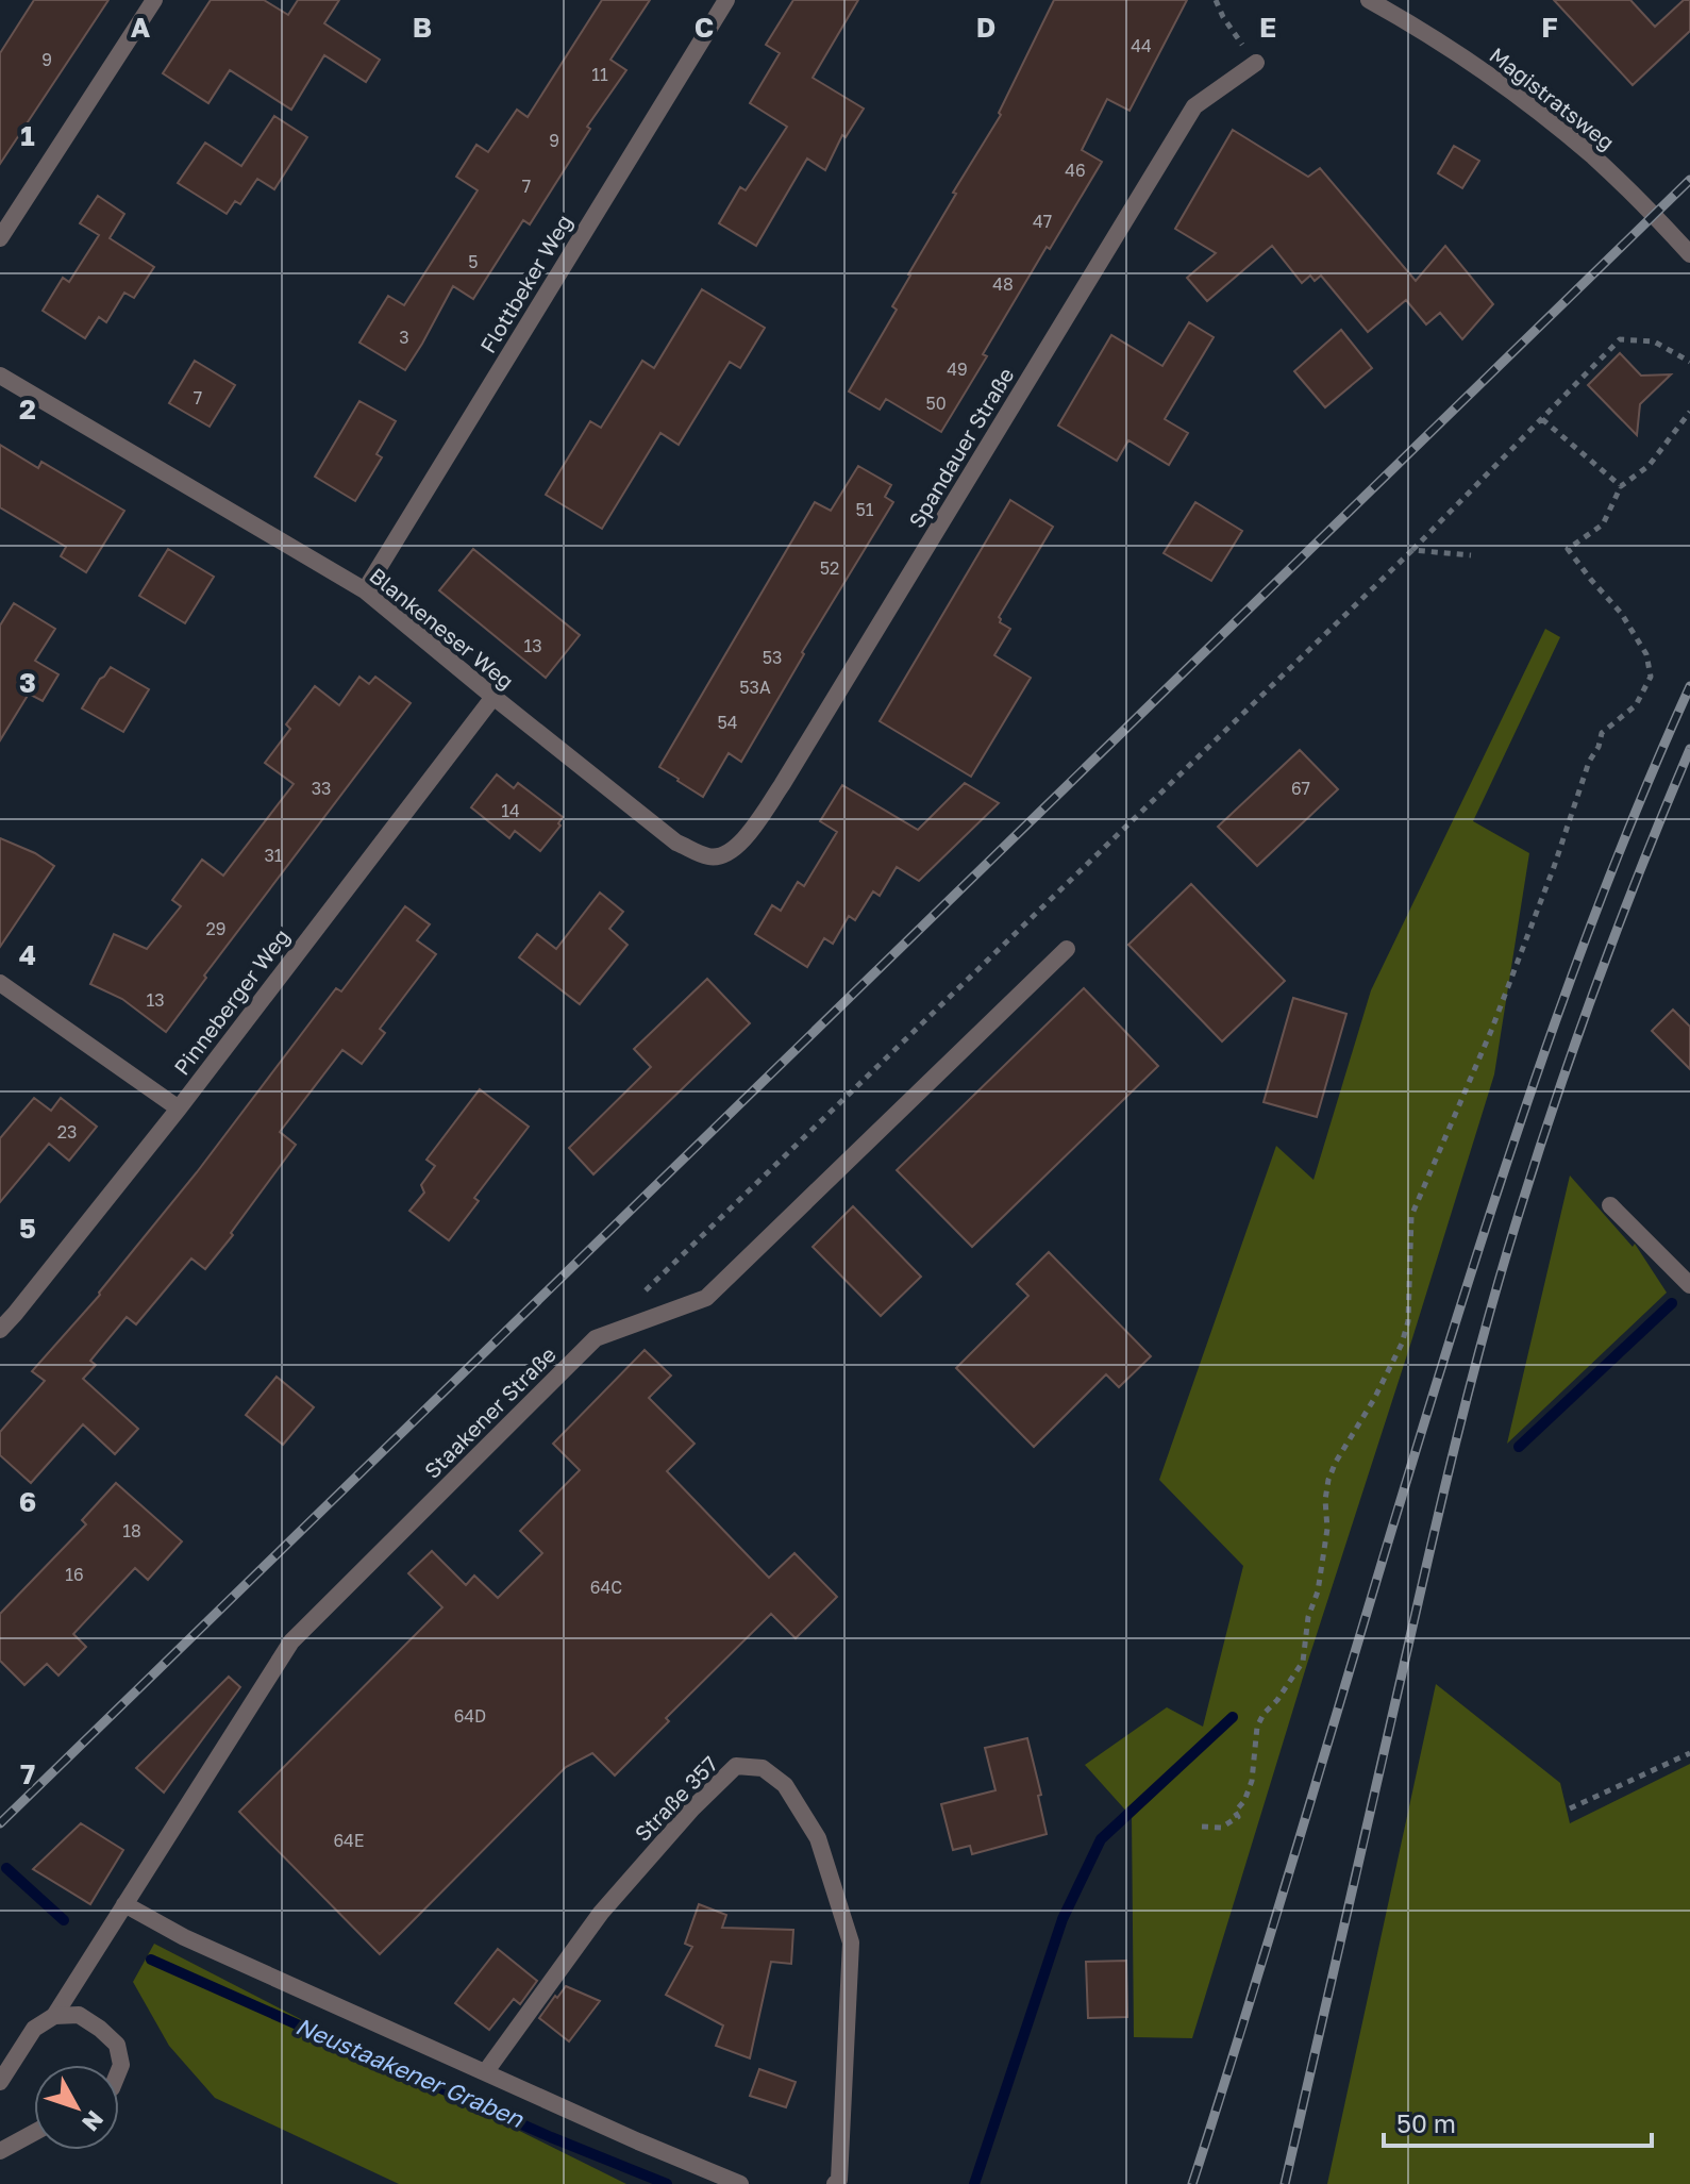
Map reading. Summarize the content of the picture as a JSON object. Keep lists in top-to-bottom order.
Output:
{
  "streets": {
    "street": [
      "Magistratsweg",
      "Flottbeker Weg",
      "Spandauer Straße",
      "Blankeneser Weg",
      "Pinneberger Weg",
      "Staakener Straße",
      "Straße 357"
    ]
  },
  "crossings": [
    ["Flottbeker Weg", "Blankeneser Weg"],
    ["Spandauer Straße", "Blankeneser Weg"],
    ["Blankeneser Weg", "Pinneberger Weg"]
  ],
  "water": ["Neustaakener Graben"],
  "house_numbers": [
    "44",
    "9",
    "11",
    "9",
    "46",
    "7",
    "47",
    "5",
    "48",
    "3",
    "49",
    "7",
    "50",
    "51",
    "52",
    "13",
    "53",
    "53A",
    "54",
    "33",
    "67",
    "14",
    "31",
    "29",
    "13",
    "23",
    "18",
    "16",
    "64C",
    "64D",
    "64E"
  ],
  "scale_bar": "50 m",
  "north": "bottom right",
  "grid": {
    "columns": [
      "A",
      "B",
      "C",
      "D",
      "E",
      "F"
    ],
    "rows": [
      "1",
      "2",
      "3",
      "4",
      "5",
      "6",
      "7"
    ]
  }
}
